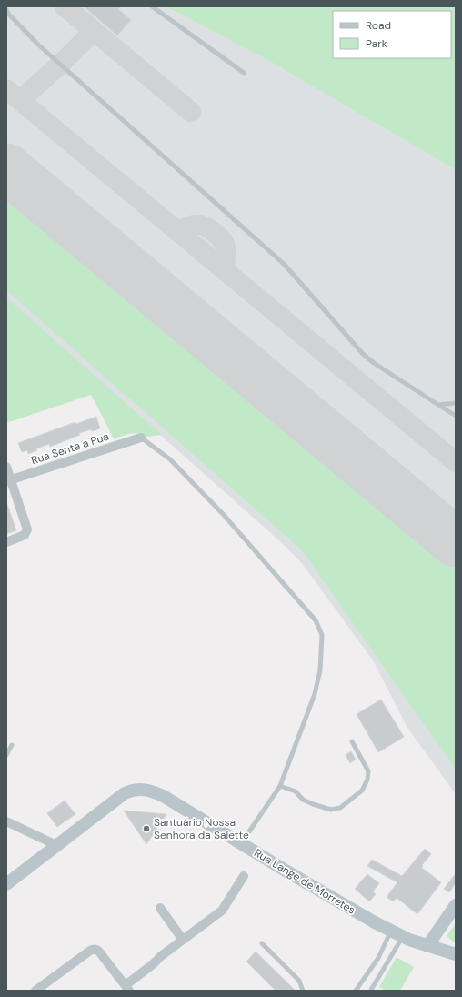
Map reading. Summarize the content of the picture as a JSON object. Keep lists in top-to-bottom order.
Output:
{
  "streets": {
    "main road": ["Rua Lange de Morretes"],
    "street": ["Rua Senta a Pua"]
  },
  "places": ["Santuário Nossa Senhora da Salette"],
  "legend": ["Road", "Park"]
}
